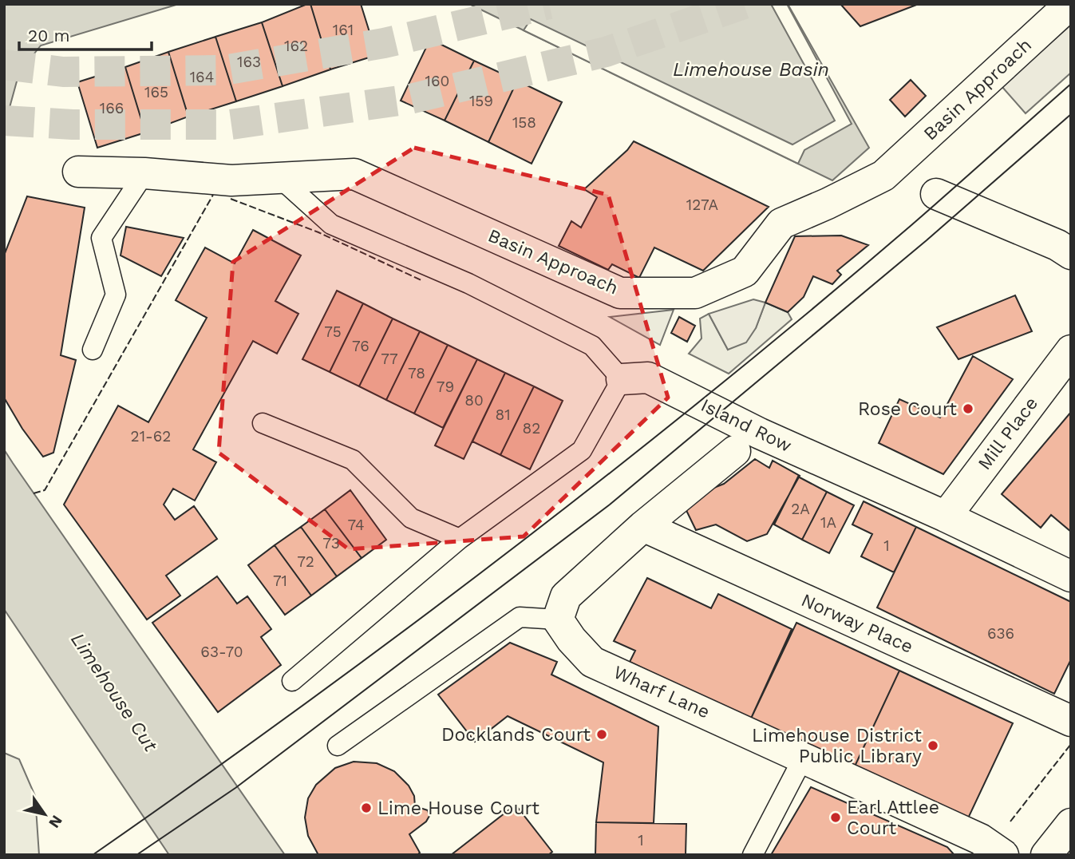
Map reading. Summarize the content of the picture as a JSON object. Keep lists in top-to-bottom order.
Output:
{
  "streets": {
    "main road": [
      "Basin Approach",
      "Island Row",
      "Mill Place",
      "Norway Place",
      "Wharf Lane"
    ]
  },
  "crossings": [
    ["Island Row", "Mill Place"]
  ],
  "water": ["Limehouse Basin", "Limehouse Cut"],
  "places": [
    "Rose Court",
    "Docklands Court",
    "Limehouse District Public Library",
    "Lime House Court",
    "Earl Attlee Court"
  ],
  "house_numbers": [
    "161",
    "162",
    "163",
    "164",
    "160",
    "165",
    "159",
    "166",
    "158",
    "127A",
    "75",
    "76",
    "77",
    "78",
    "79",
    "80",
    "81",
    "82",
    "21-62",
    "2A",
    "1A",
    "74",
    "73",
    "1",
    "72",
    "71",
    "636",
    "63-70",
    "1"
  ],
  "scale_bar": "20 m",
  "north": "bottom right"
}
